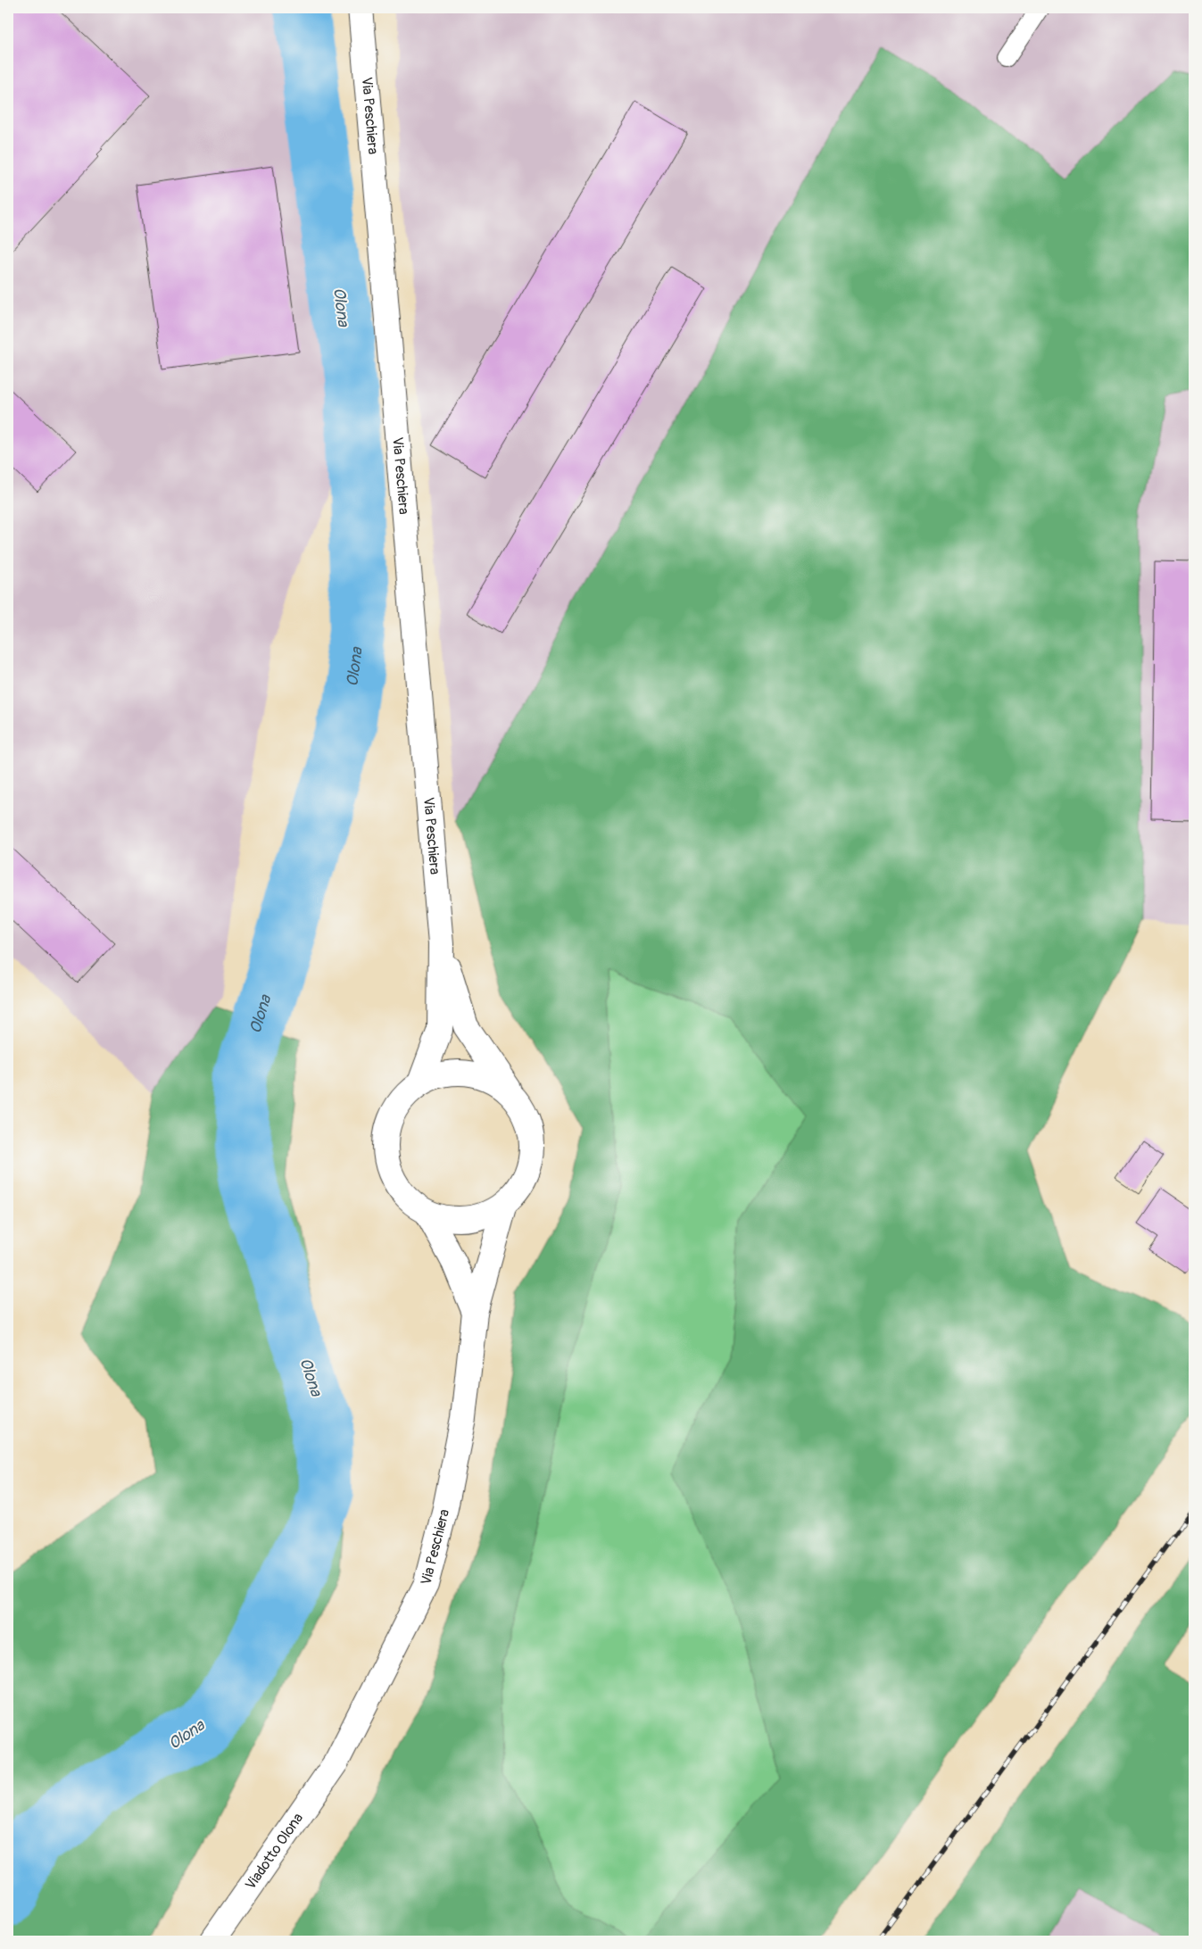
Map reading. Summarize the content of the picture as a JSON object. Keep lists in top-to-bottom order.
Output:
{
  "streets": {
    "main road": ["Via Peschiera", "Viadotto Olona"]
  },
  "crossings": [
    ["Via Peschiera", "Viadotto Olona"]
  ],
  "water": ["Olona"]
}
